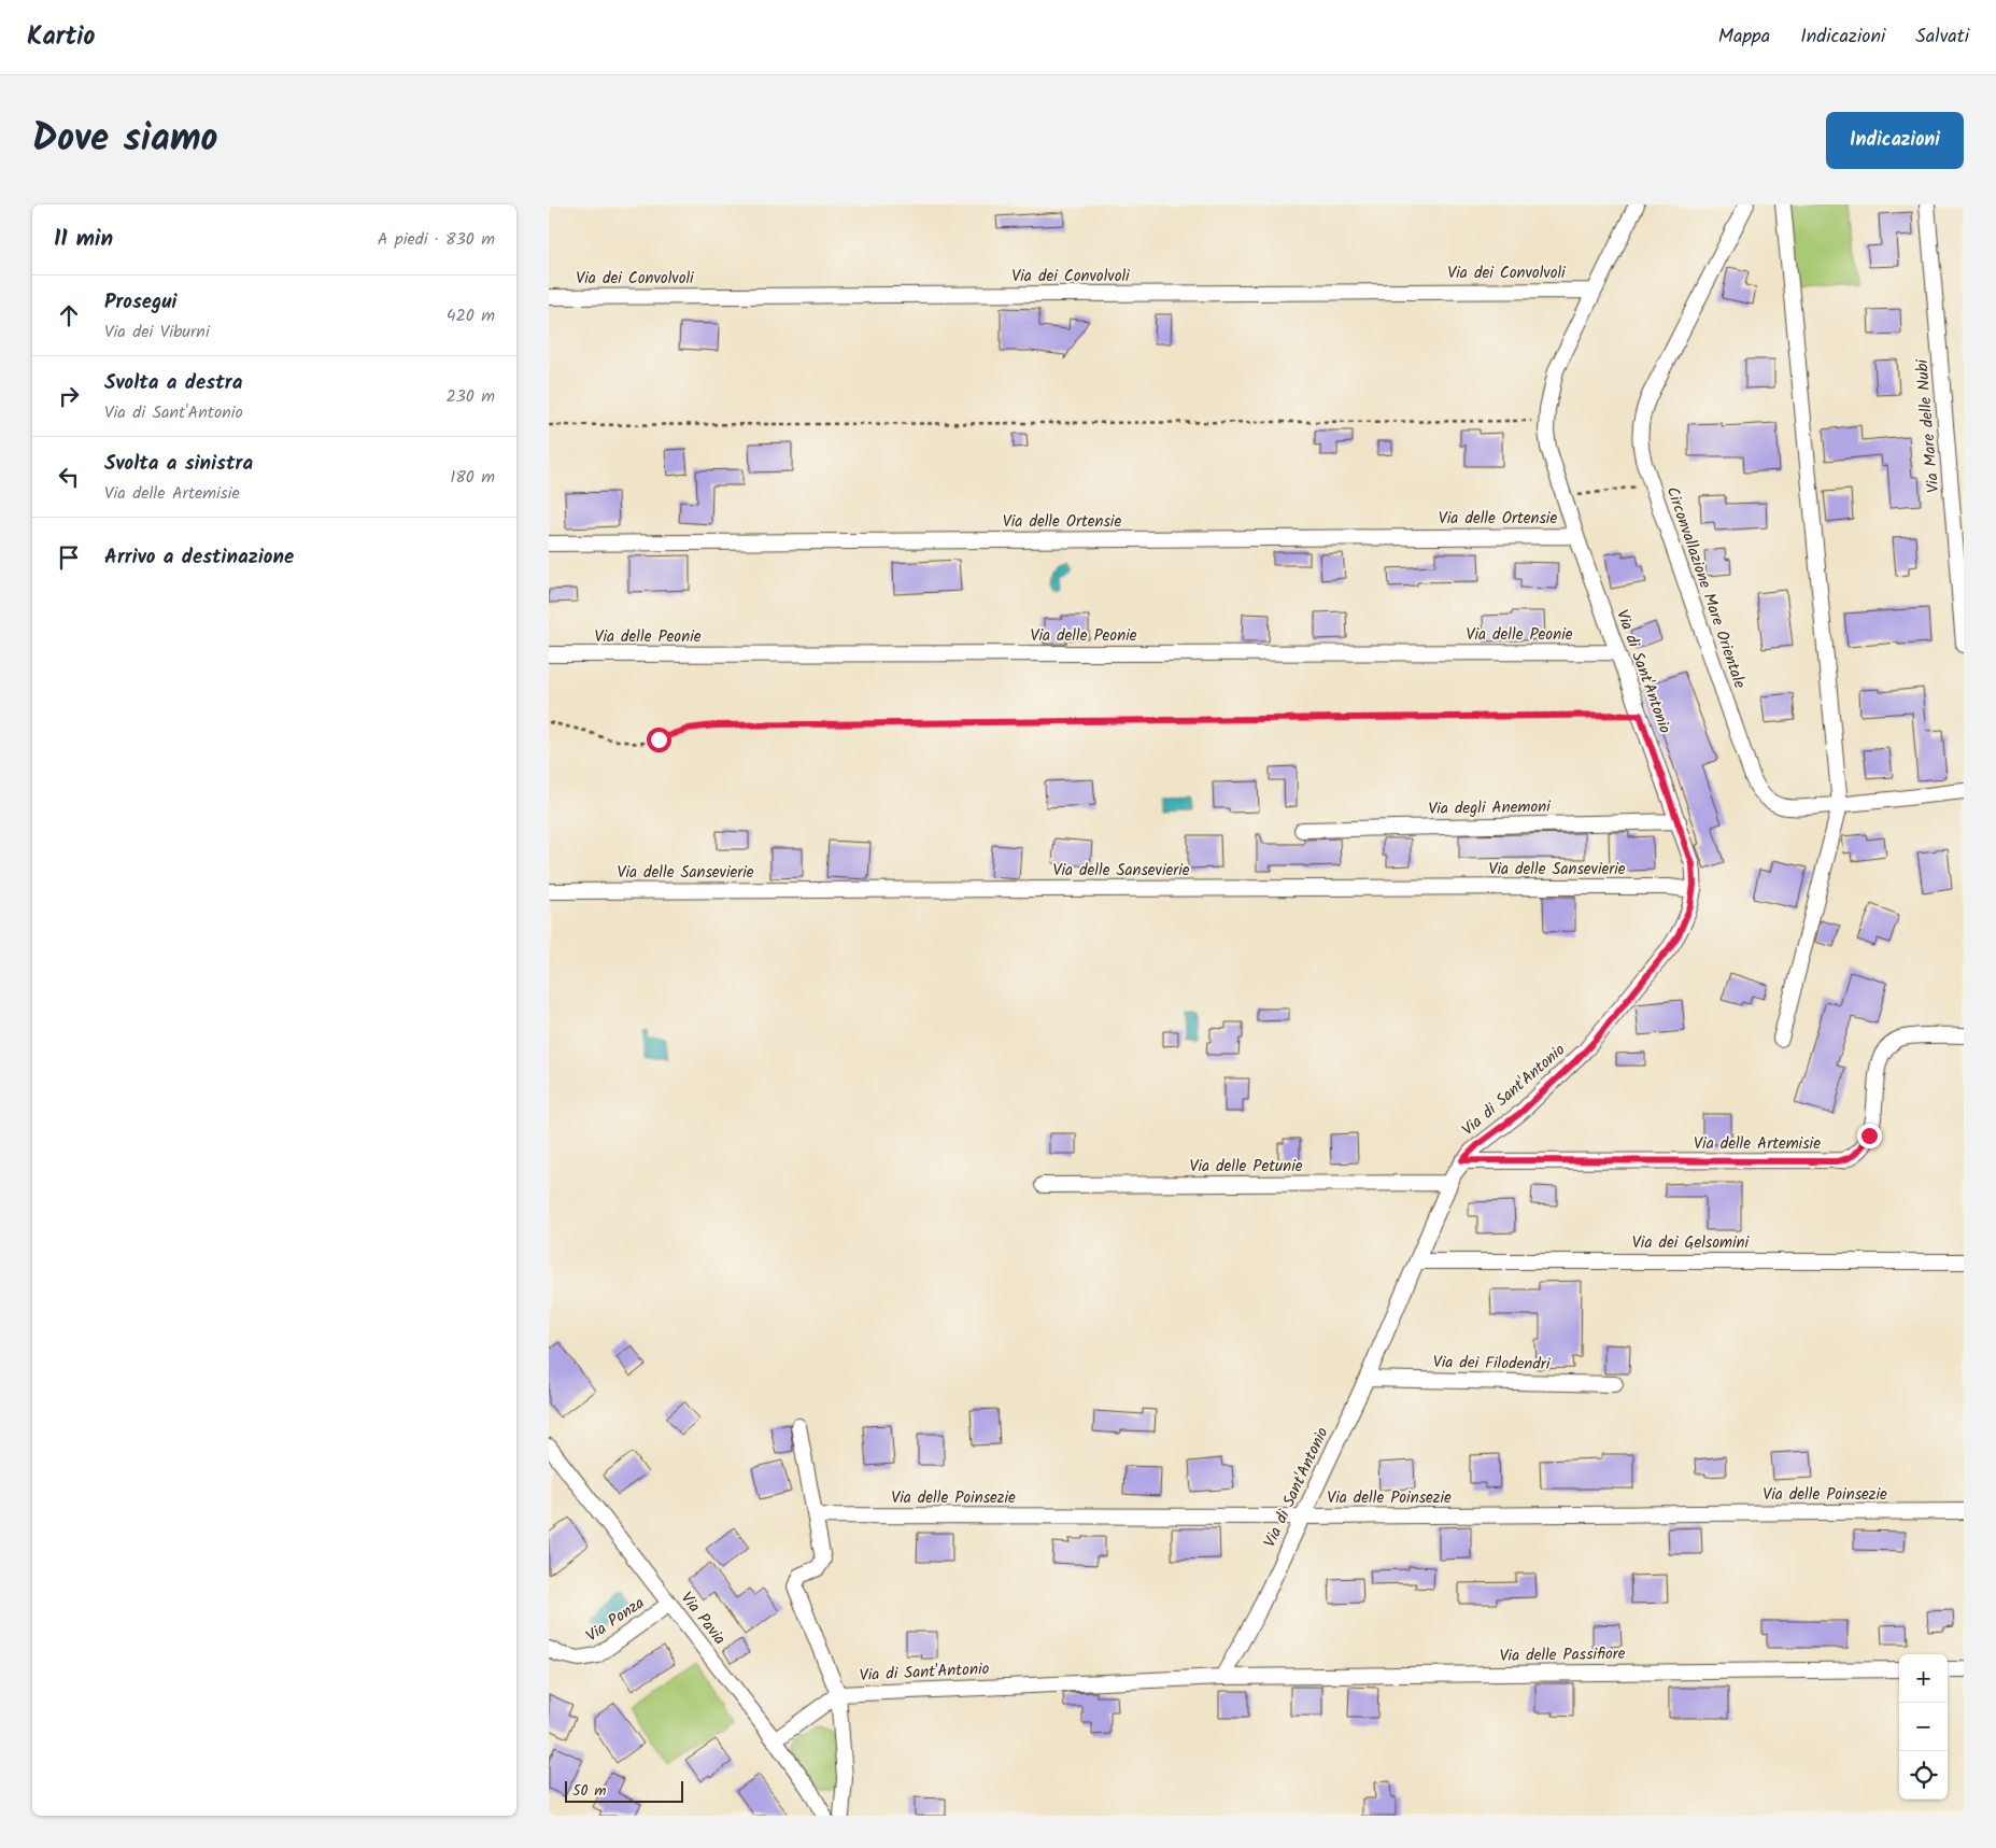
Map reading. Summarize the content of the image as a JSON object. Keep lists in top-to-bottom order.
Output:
{
  "streets": {
    "street": [
      "Via dei Convolvoli",
      "Via Mare delle Nubi",
      "Via delle Ortensie",
      "Circonvallazione Mare Orientale",
      "Via delle Peonie",
      "Via di Sant'Antonio",
      "Via degli Anemoni",
      "Via delle Sansevierie",
      "Via delle Artemisie",
      "Via delle Petunie",
      "Via dei Gelsomini",
      "Via dei Filodendri",
      "Via delle Poinsezie",
      "Via Pavia",
      "Via Ponza",
      "Via delle Passifiore"
    ]
  },
  "crossings": [
    ["Via dei Convolvoli", "Via di Sant'Antonio"],
    ["Via delle Ortensie", "Via di Sant'Antonio"],
    ["Via delle Peonie", "Via di Sant'Antonio"],
    ["Via di Sant'Antonio", "Via degli Anemoni"],
    ["Via di Sant'Antonio", "Via delle Sansevierie"],
    ["Via di Sant'Antonio", "Via delle Artemisie"],
    ["Via di Sant'Antonio", "Via delle Petunie"],
    ["Via di Sant'Antonio", "Via dei Gelsomini"],
    ["Via di Sant'Antonio", "Via dei Filodendri"],
    ["Via di Sant'Antonio", "Via delle Poinsezie"],
    ["Via di Sant'Antonio", "Via delle Passifiore"],
    ["Via Pavia", "Via Ponza"]
  ],
  "scale_bar": "50 m",
  "page": {
    "header": "Kartio",
    "nav": ["Mappa", "Indicazioni", "Salvati"],
    "title": "Dove siamo",
    "buttons": "Indicazioni",
    "heading": ["11 min", "A piedi · 830 m"],
    "list": [
      ["Prosegui", "Via dei Viburni", "420 m"],
      ["Svolta a destra", "Via di Sant'Antonio", "230 m"],
      ["Svolta a sinistra", "Via delle Artemisie", "180 m"],
      "Arrivo a destinazione"
    ],
    "map_buttons": ["+", "−"],
    "scale": "50 m"
  }
}
